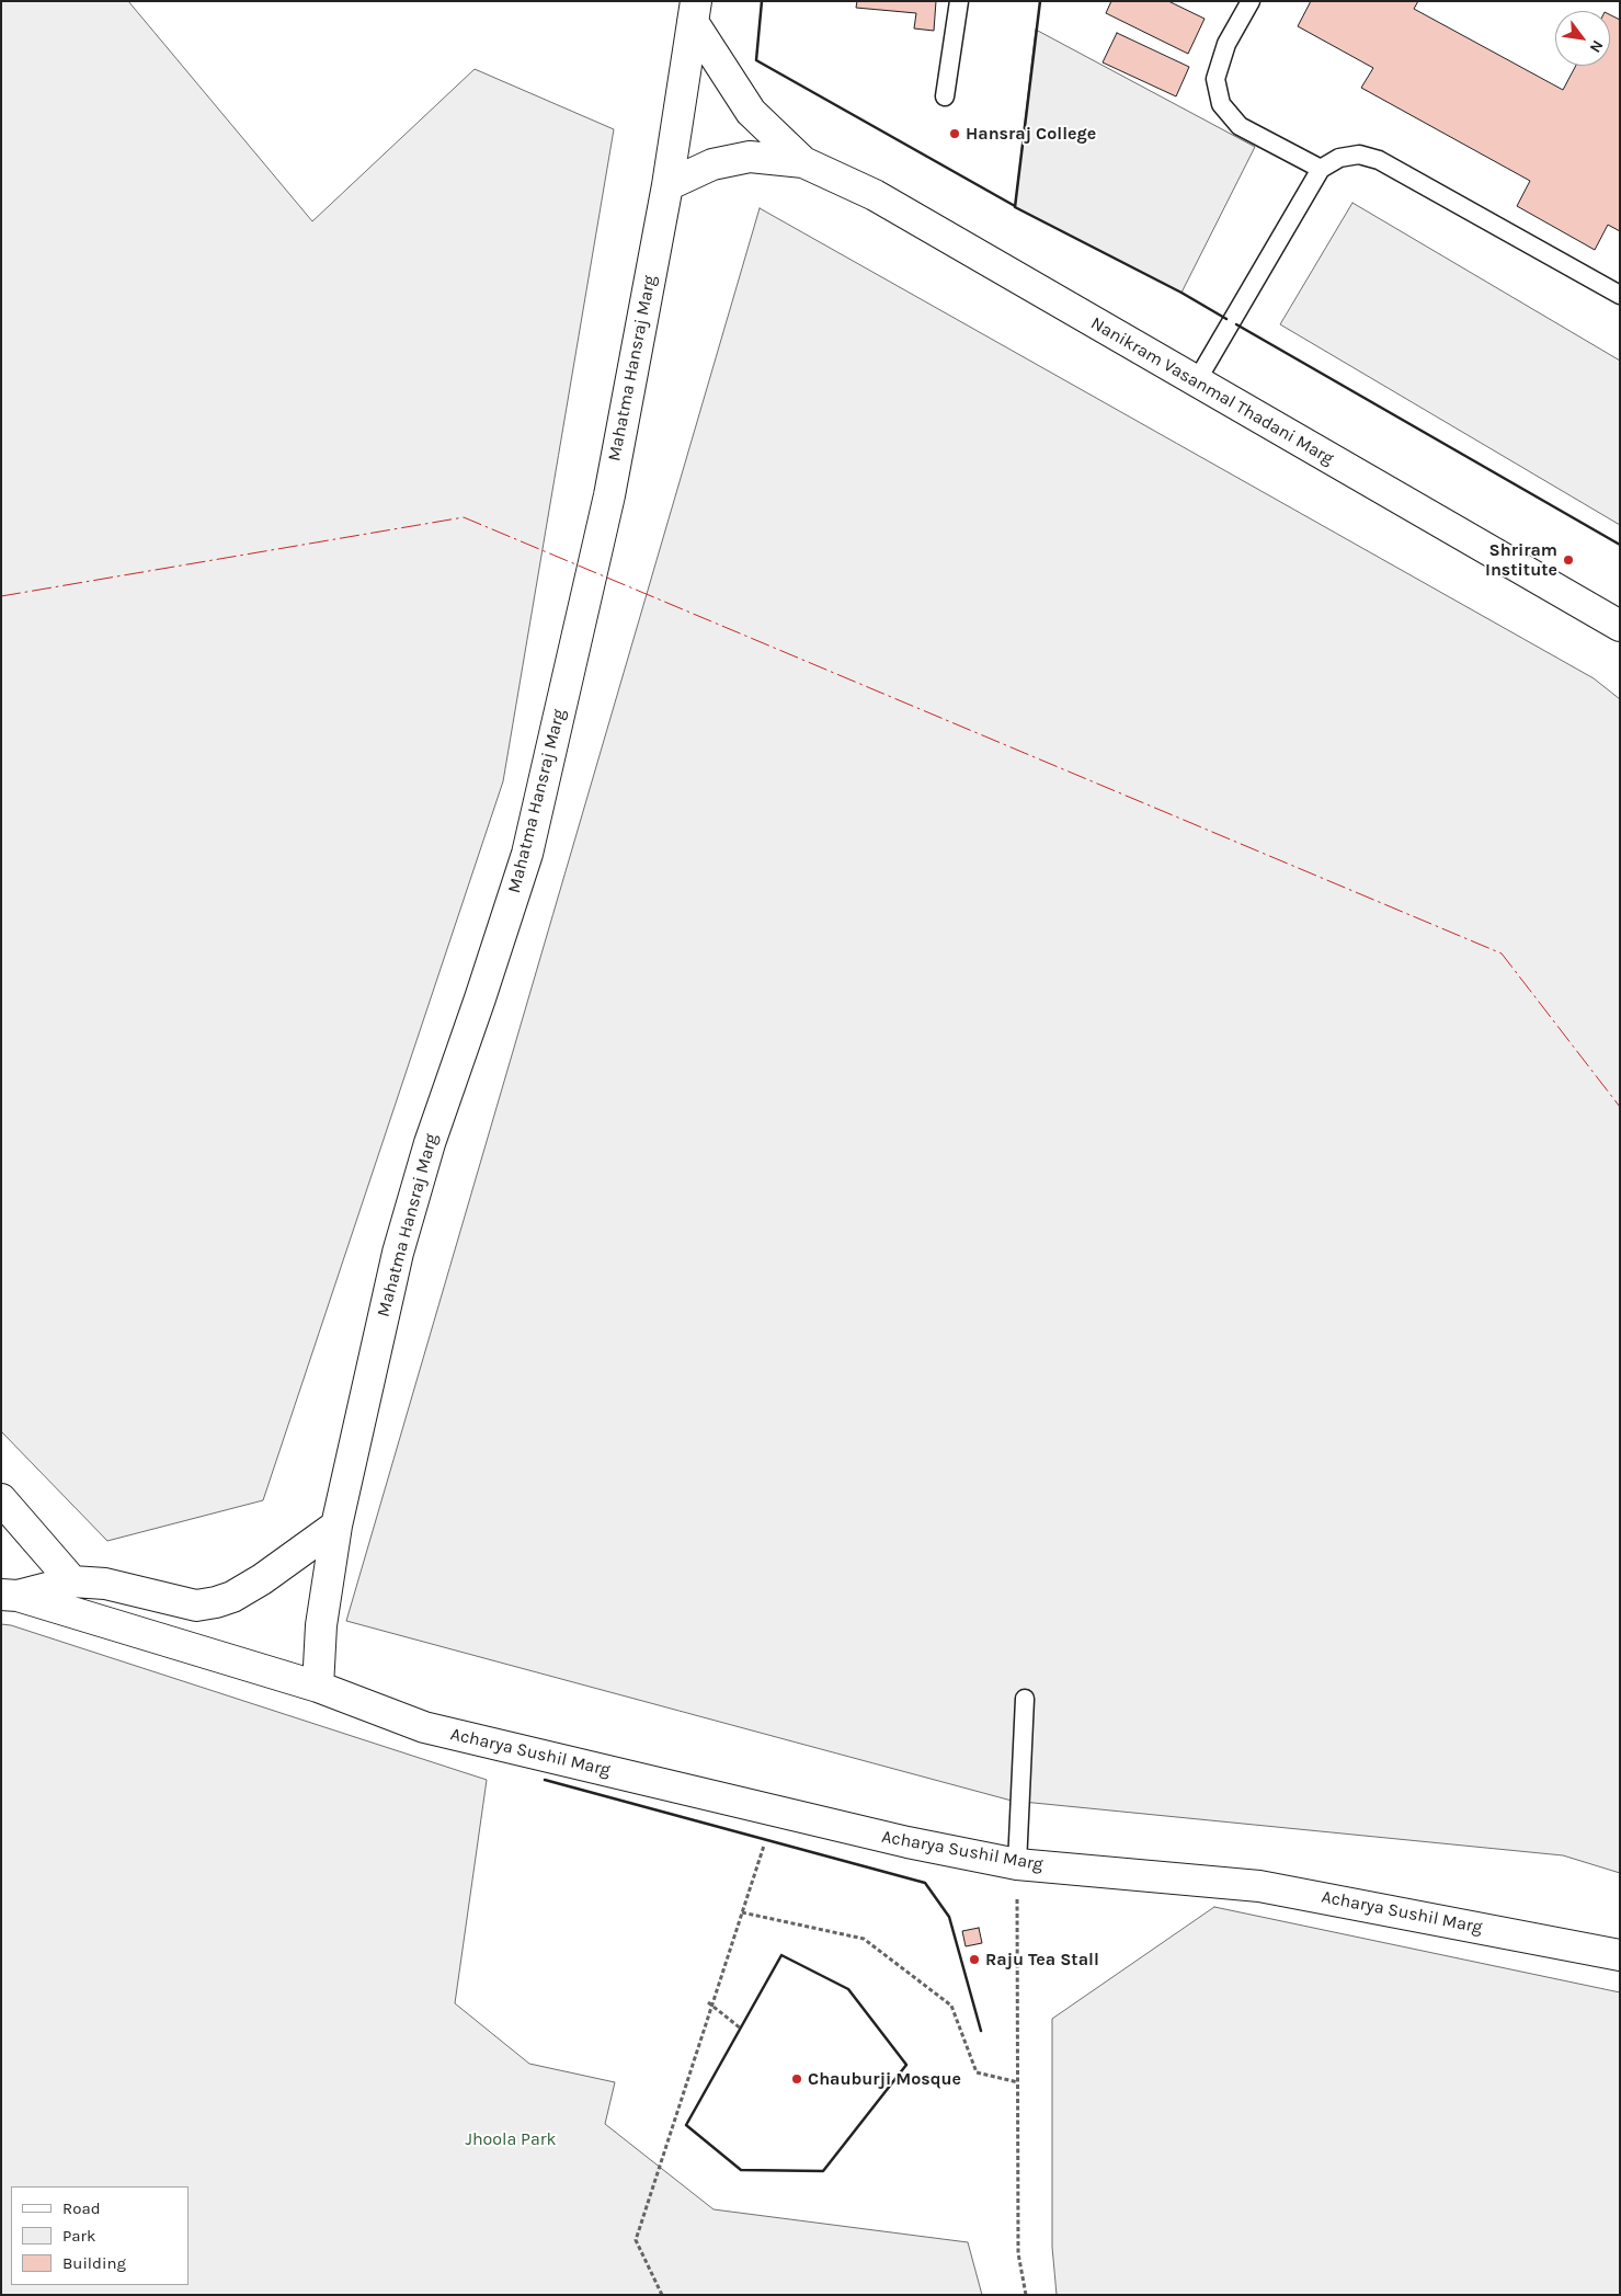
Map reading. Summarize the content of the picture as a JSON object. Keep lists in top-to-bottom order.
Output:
{
  "streets": {
    "street": ["Mahatma Hansraj Marg", "Nanikram Vasanmal Thadani Marg", "Acharya Sushil Marg"]
  },
  "crossings": [
    ["Mahatma Hansraj Marg", "Acharya Sushil Marg"]
  ],
  "parks": ["Jhoola Park"],
  "places": [
    "Hansraj College",
    "Shriram Institute",
    "Raju Tea Stall",
    "Chauburji Mosque"
  ],
  "legend": ["Road", "Park", "Building"],
  "north": "bottom right"
}
